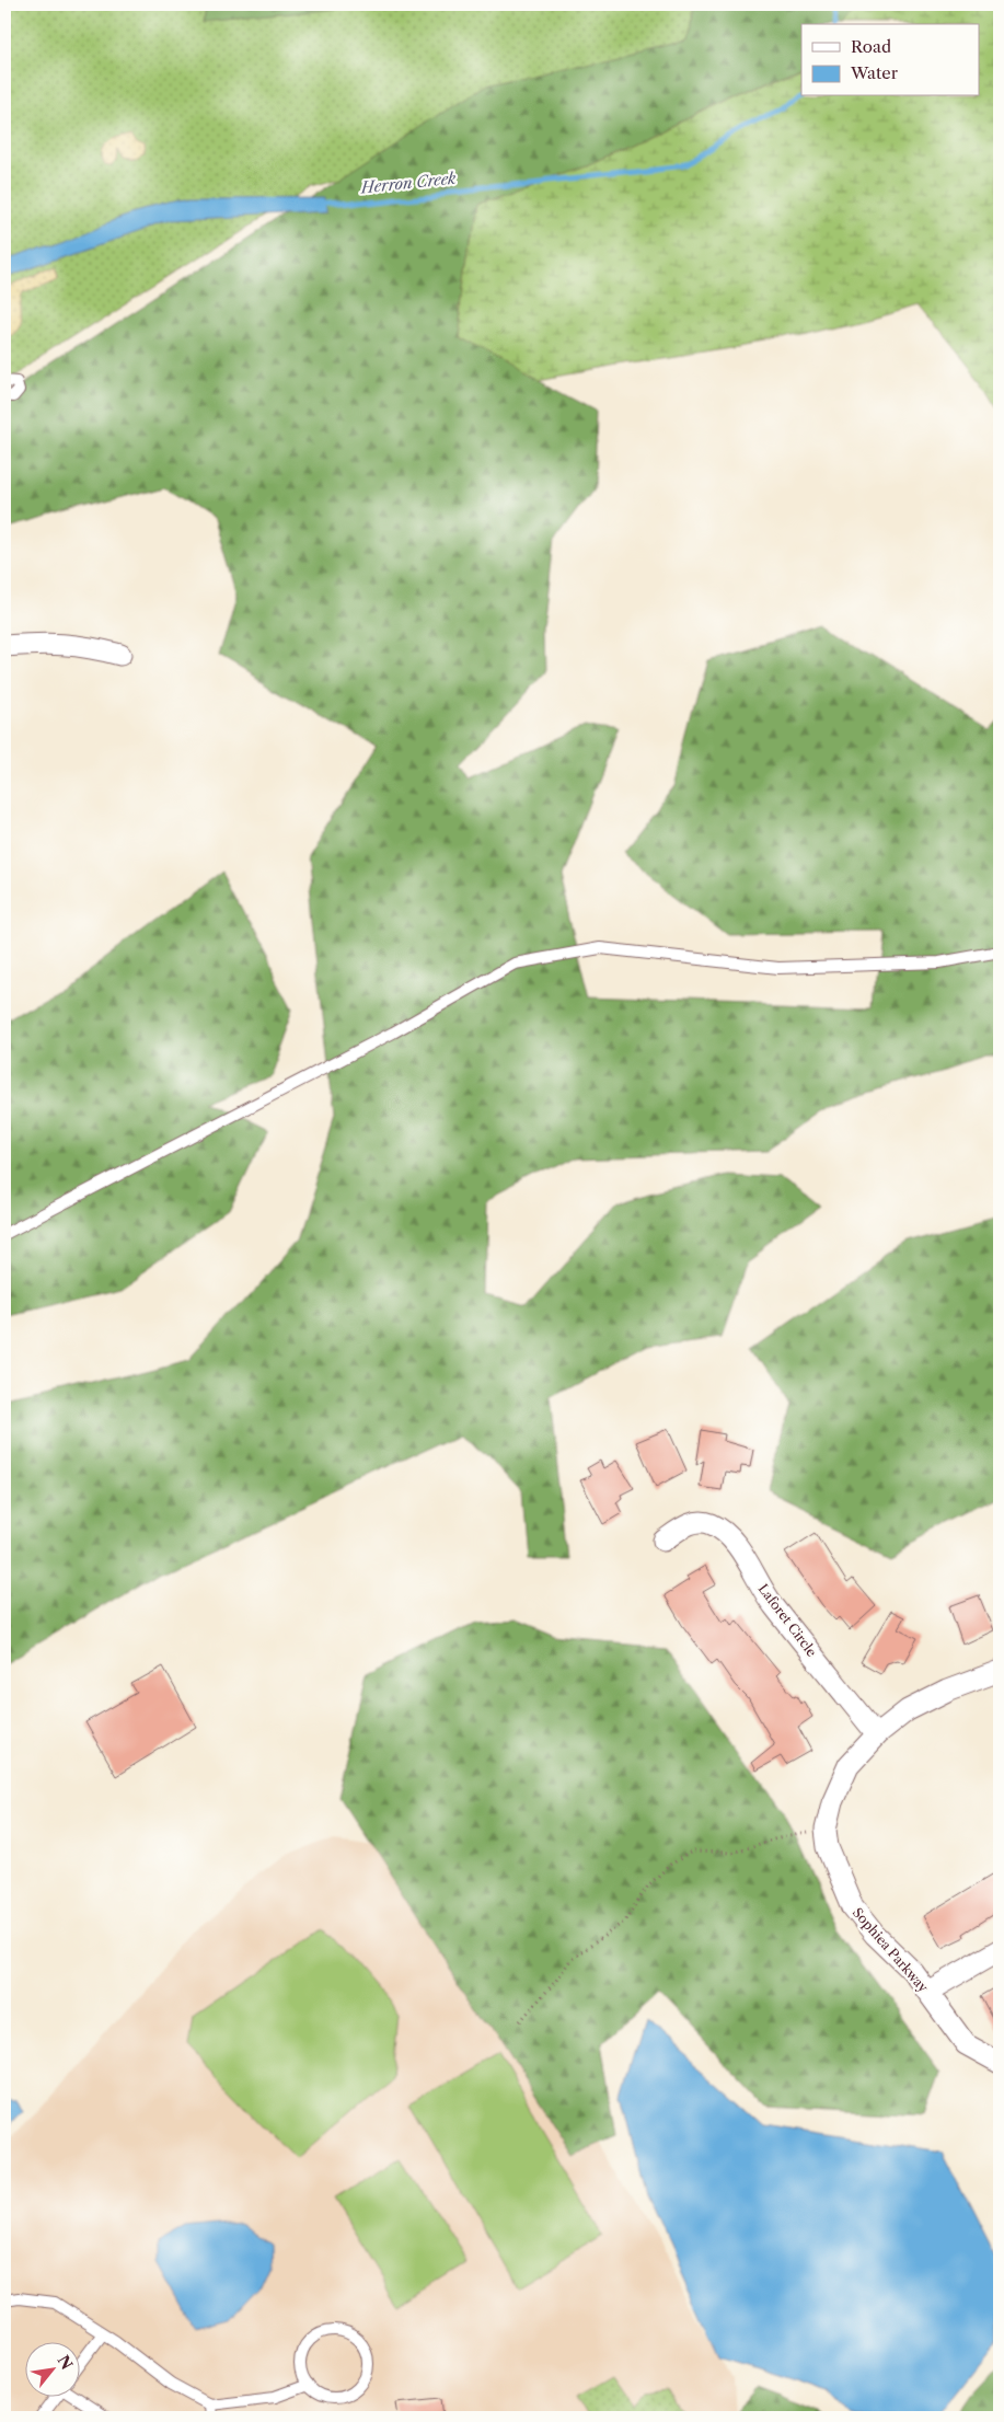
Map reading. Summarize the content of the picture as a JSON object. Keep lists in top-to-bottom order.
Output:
{
  "streets": {
    "street": ["Laforet Circle", "Sophiea Parkway"]
  },
  "crossings": [
    ["Laforet Circle", "Sophiea Parkway"]
  ],
  "water": ["Herron Creek"],
  "legend": ["Road", "Water"],
  "north": "top right"
}
